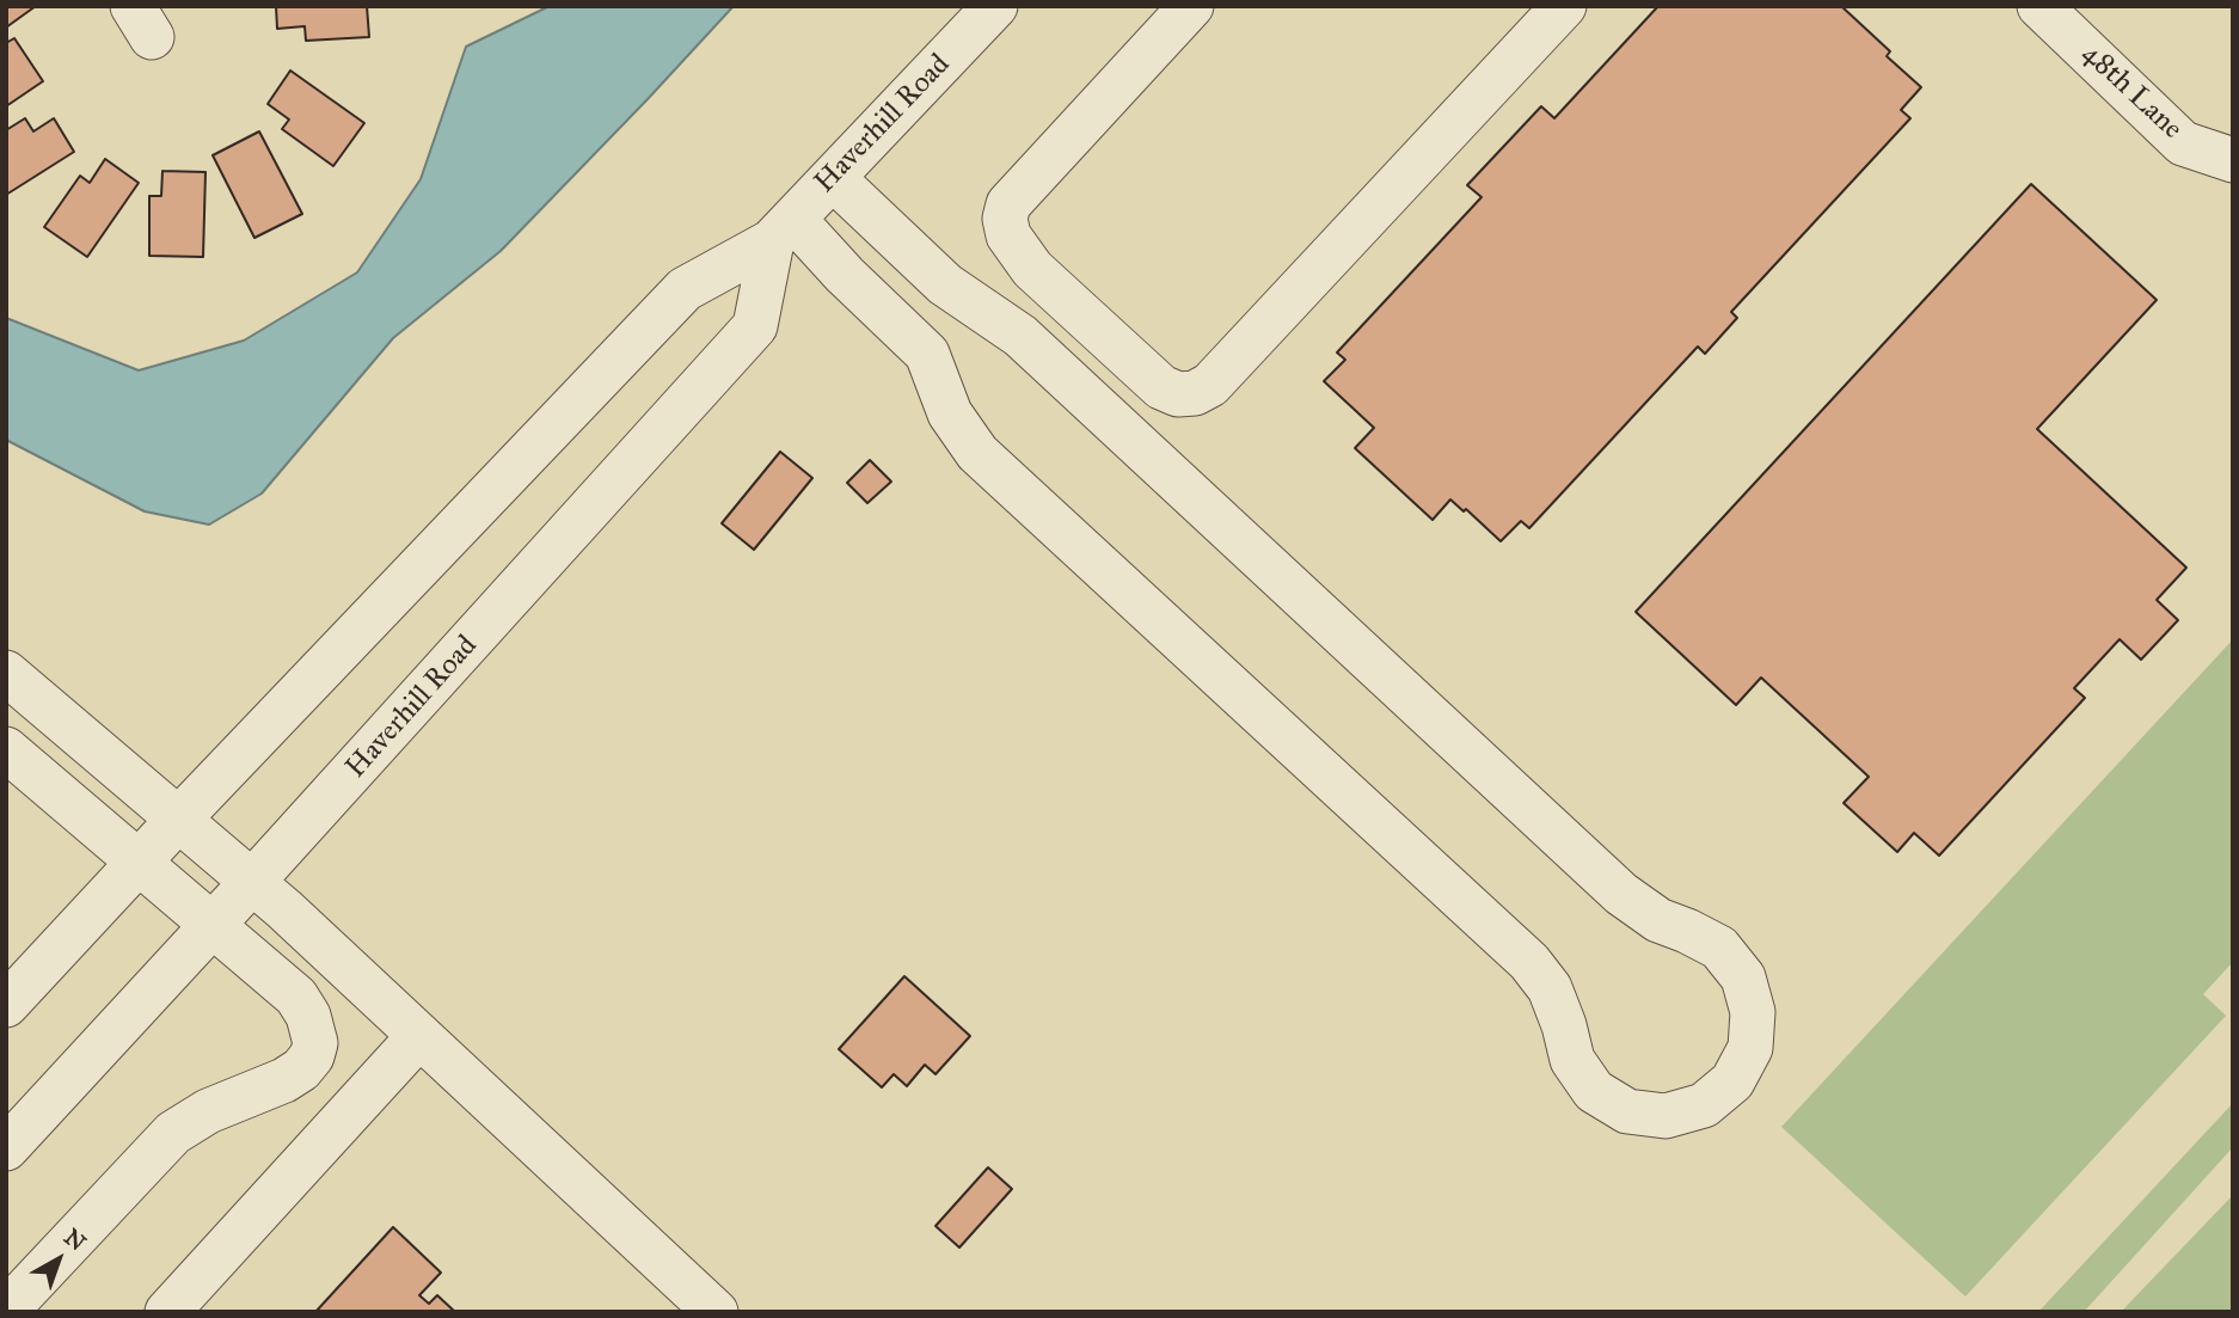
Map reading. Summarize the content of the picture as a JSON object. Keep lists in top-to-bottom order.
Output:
{
  "streets": {
    "street": ["48th Lane", "Haverhill Road"]
  },
  "north": "top right"
}
